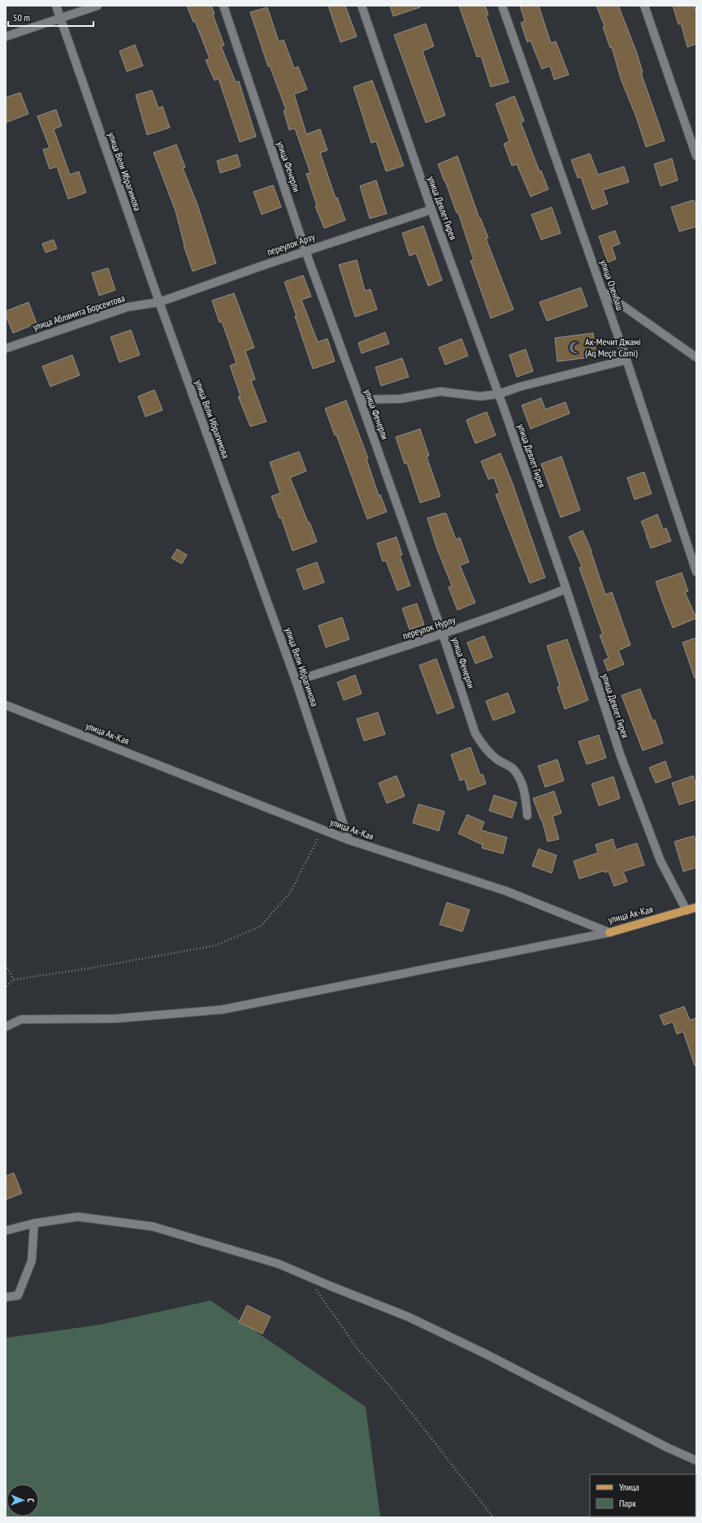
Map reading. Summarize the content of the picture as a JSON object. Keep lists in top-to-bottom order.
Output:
{
  "streets": {
    "main road": ["улица Ак-Кая"],
    "street": [
      "улица Фенерли",
      "улица Вели Ибрагимова",
      "улица Девлет Гирея",
      "переулок Арзу",
      "улица Озенбаш",
      "улица Аблямита Борсеитова",
      "переулок Нурлу"
    ]
  },
  "crossings": [
    ["улица Фенерли", "переулок Арзу"],
    ["улица Фенерли", "переулок Нурлу"],
    ["улица Вели Ибрагимова", "переулок Арзу"],
    ["улица Вели Ибрагимова", "улица Аблямита Борсеитова"],
    ["улица Вели Ибрагимова", "переулок Нурлу"],
    ["улица Вели Ибрагимова", "улица Ак-Кая"],
    ["улица Девлет Гирея", "переулок Арзу"],
    ["улица Девлет Гирея", "переулок Нурлу"],
    ["улица Девлет Гирея", "улица Ак-Кая"],
    ["переулок Арзу", "улица Аблямита Борсеитова"]
  ],
  "places": {
    "mosque": ["Ак-Мечит Джамі (Aq Meçit Cami)"]
  },
  "legend": ["Улица", "Парк"],
  "scale_bar": "50 m",
  "north": "right"
}
